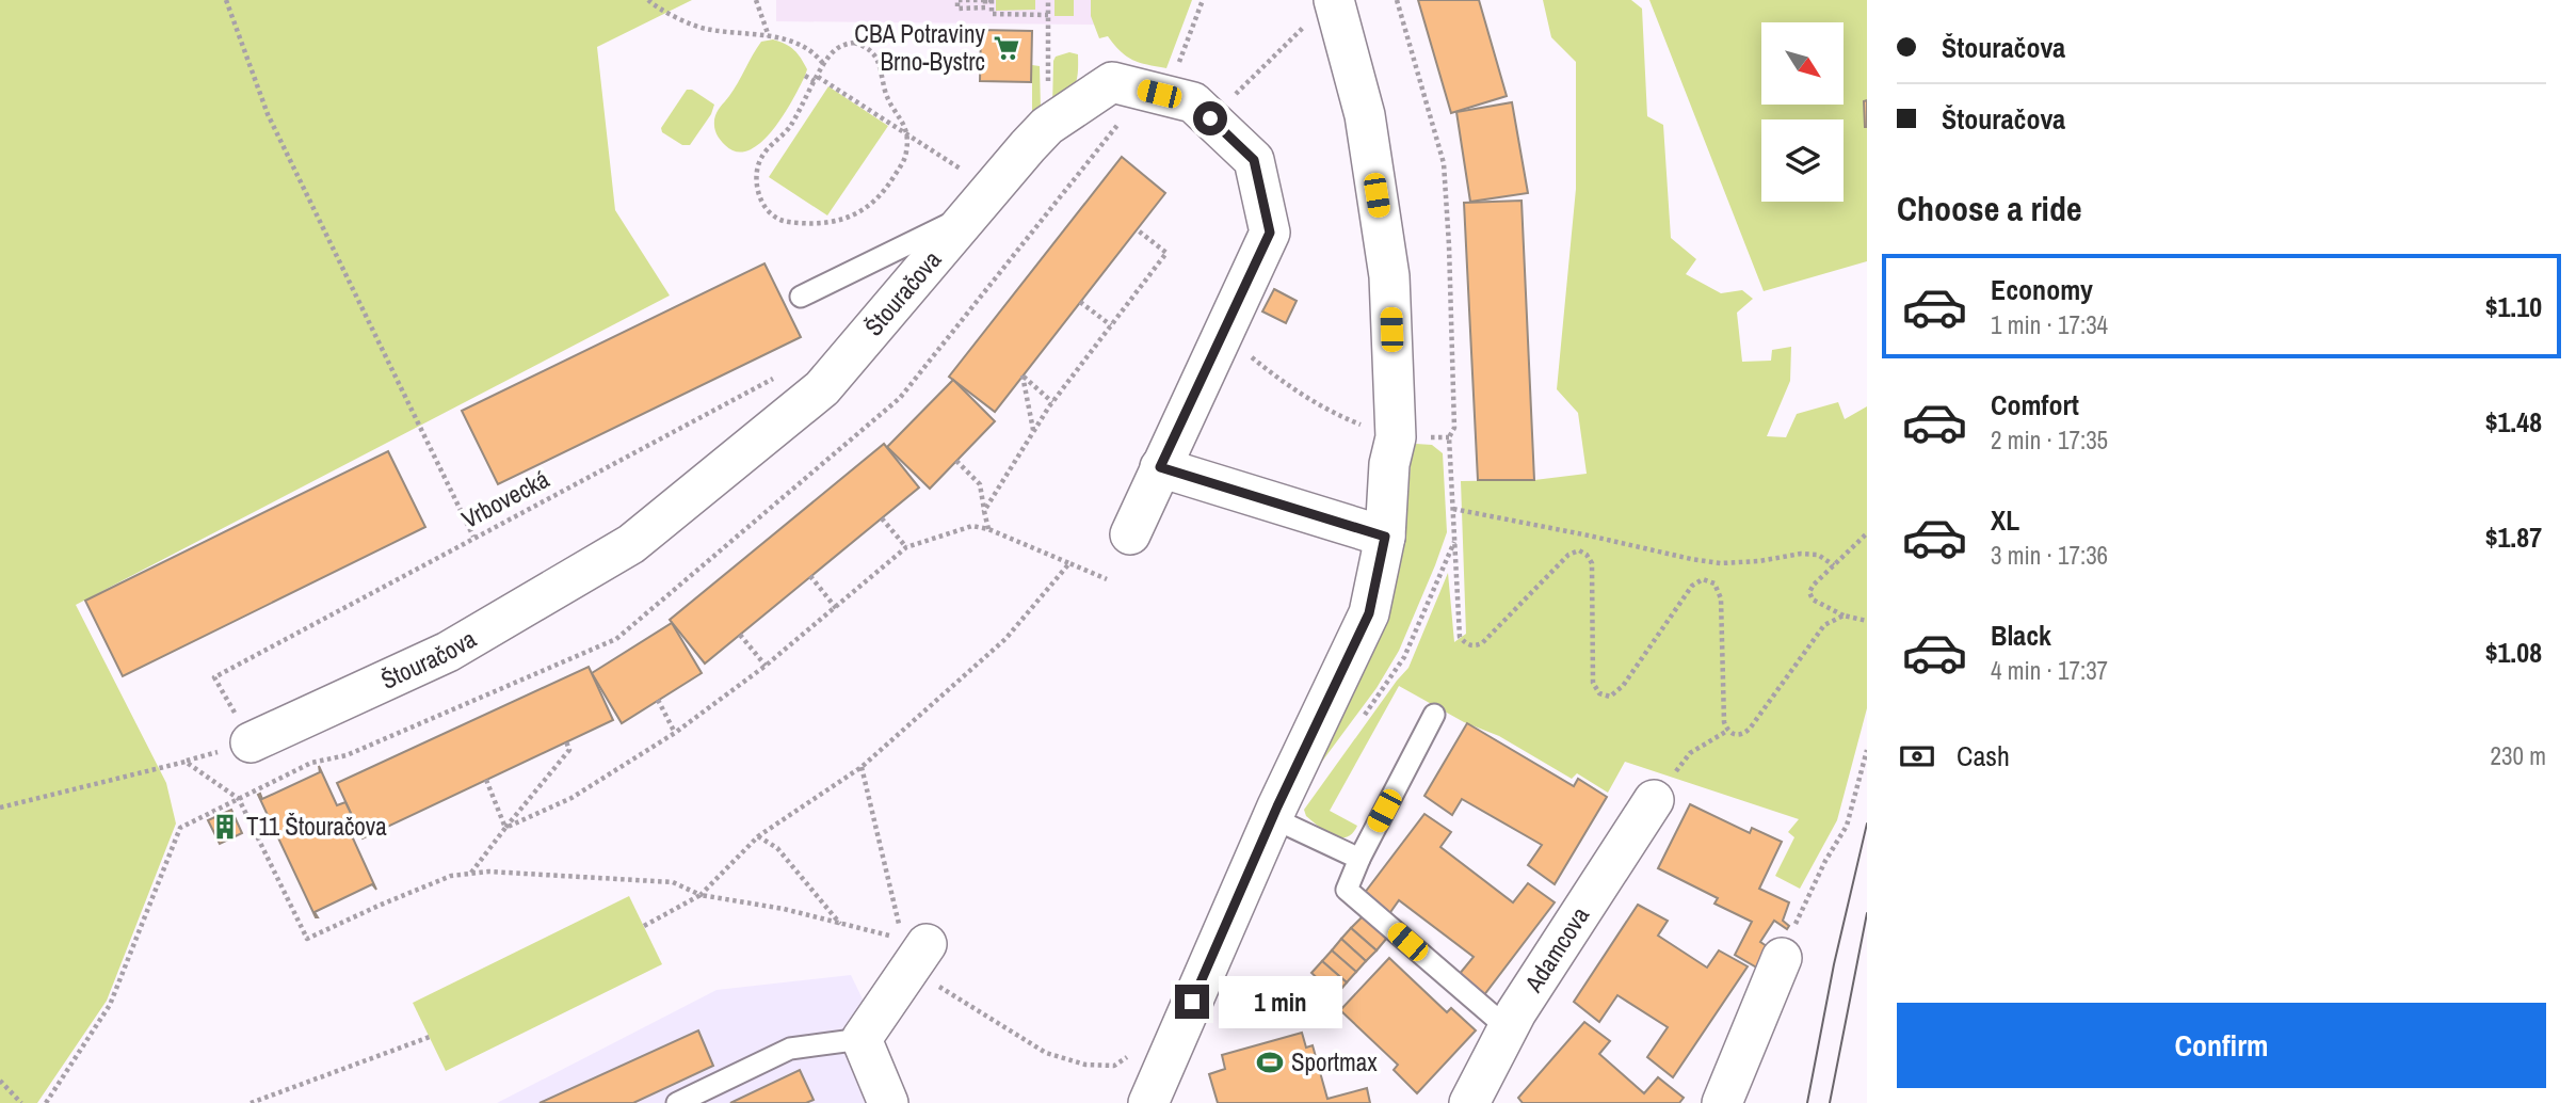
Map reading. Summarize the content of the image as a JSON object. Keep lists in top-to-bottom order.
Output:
{
  "streets": {
    "street": ["Štouračova", "Adamcova"],
    "path": ["Vrbovecká"]
  },
  "crossings": [
    ["Štouračova", "Vrbovecká"]
  ],
  "places": {
    "supermarket": ["CBA Potraviny Brno-Bystrc"],
    "building": ["T11 Štouračova"],
    "sports": ["Sportmax"]
  },
  "north": "bottom right",
  "page": {
    "banner": ["Štouračova", "Štouračova"],
    "heading": "Choose a ride",
    "list": [
      {
        "name": "Economy",
        "note": "1 min · 17:34",
        "value": "$1.10"
      },
      {
        "name": "Comfort",
        "note": "2 min · 17:35",
        "value": "$1.48"
      },
      {
        "name": "XL",
        "note": "3 min · 17:36",
        "value": "$1.87"
      },
      {
        "name": "Black",
        "note": "4 min · 17:37",
        "value": "$1.08"
      }
    ],
    "pay": ["Cash", "230 m"],
    "bubble": "1 min",
    "buttons": "Confirm"
  }
}
